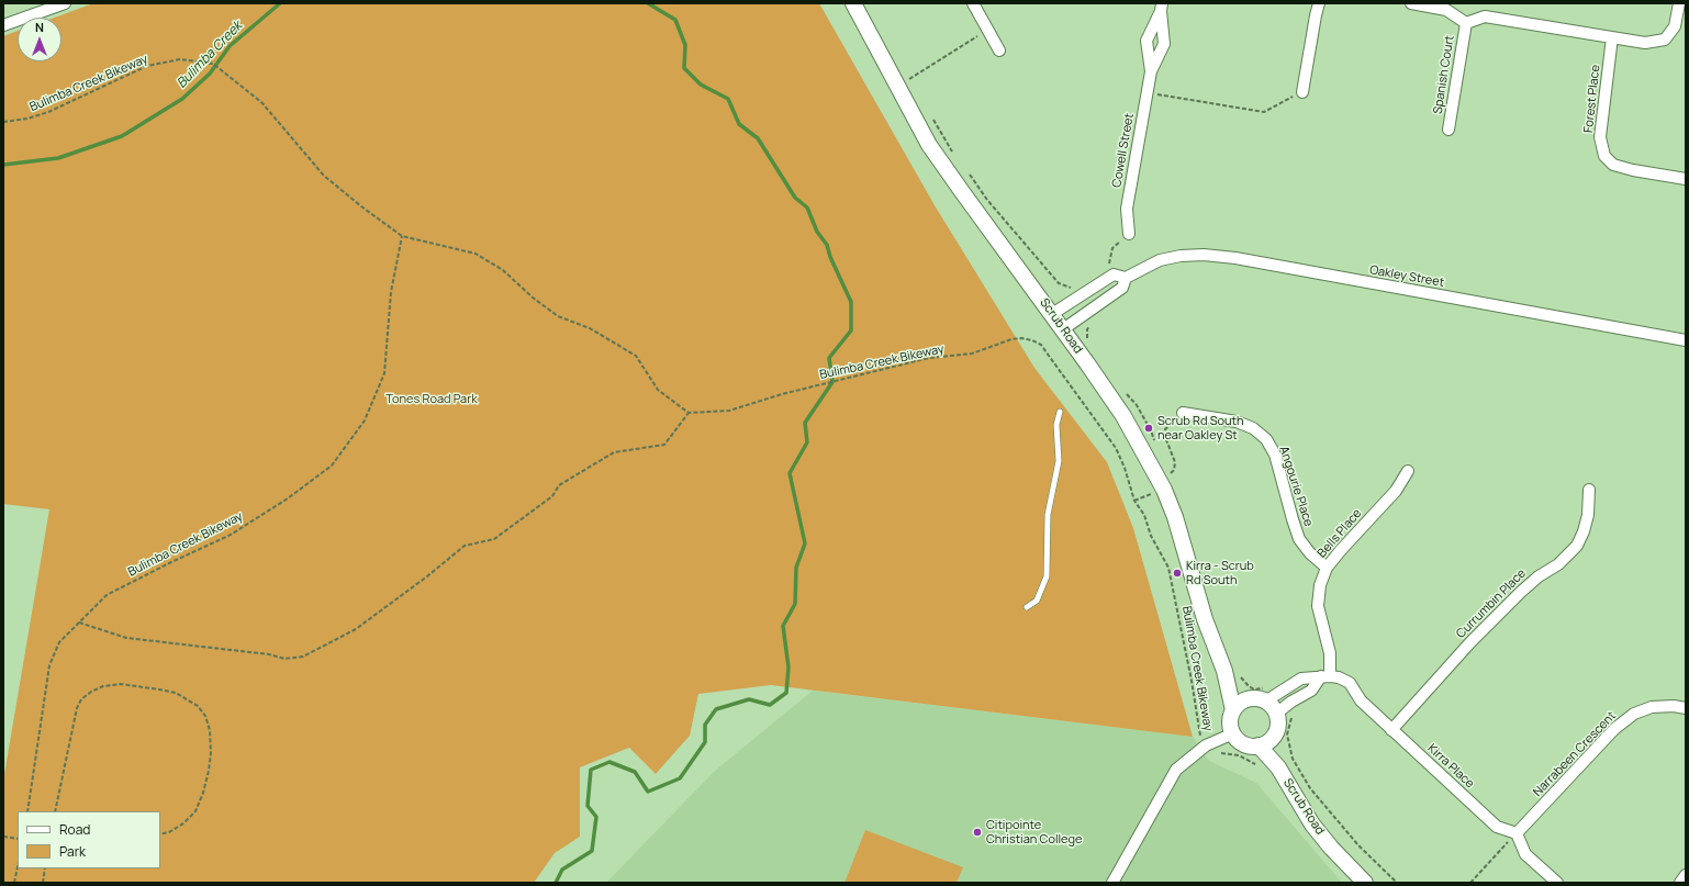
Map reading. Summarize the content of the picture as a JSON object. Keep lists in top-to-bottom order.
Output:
{
  "streets": {
    "street": [
      "Spanish Court",
      "Forest Place",
      "Cowell Street",
      "Oakley Street",
      "Scrub Road",
      "Angourie Place",
      "Bells Place",
      "Currumbin Place",
      "Narrabeen Crescent",
      "Kirra Place"
    ],
    "path": ["Bulimba Creek Bikeway"]
  },
  "crossings": [
    ["Bulimba Creek Bikeway", "Scrub Road"],
    ["Oakley Street", "Scrub Road"],
    ["Scrub Road", "Kirra Place"],
    ["Angourie Place", "Bells Place"],
    ["Bells Place", "Kirra Place"],
    ["Currumbin Place", "Kirra Place"],
    ["Narrabeen Crescent", "Kirra Place"]
  ],
  "water": ["Bulimba Creek"],
  "parks": ["Tones Road Park"],
  "places": ["Scrub Rd South near Oakley St", "Kirra - Scrub Rd South", "Citipointe Christian College"],
  "legend": ["Road", "Park"],
  "north": "top"
}
